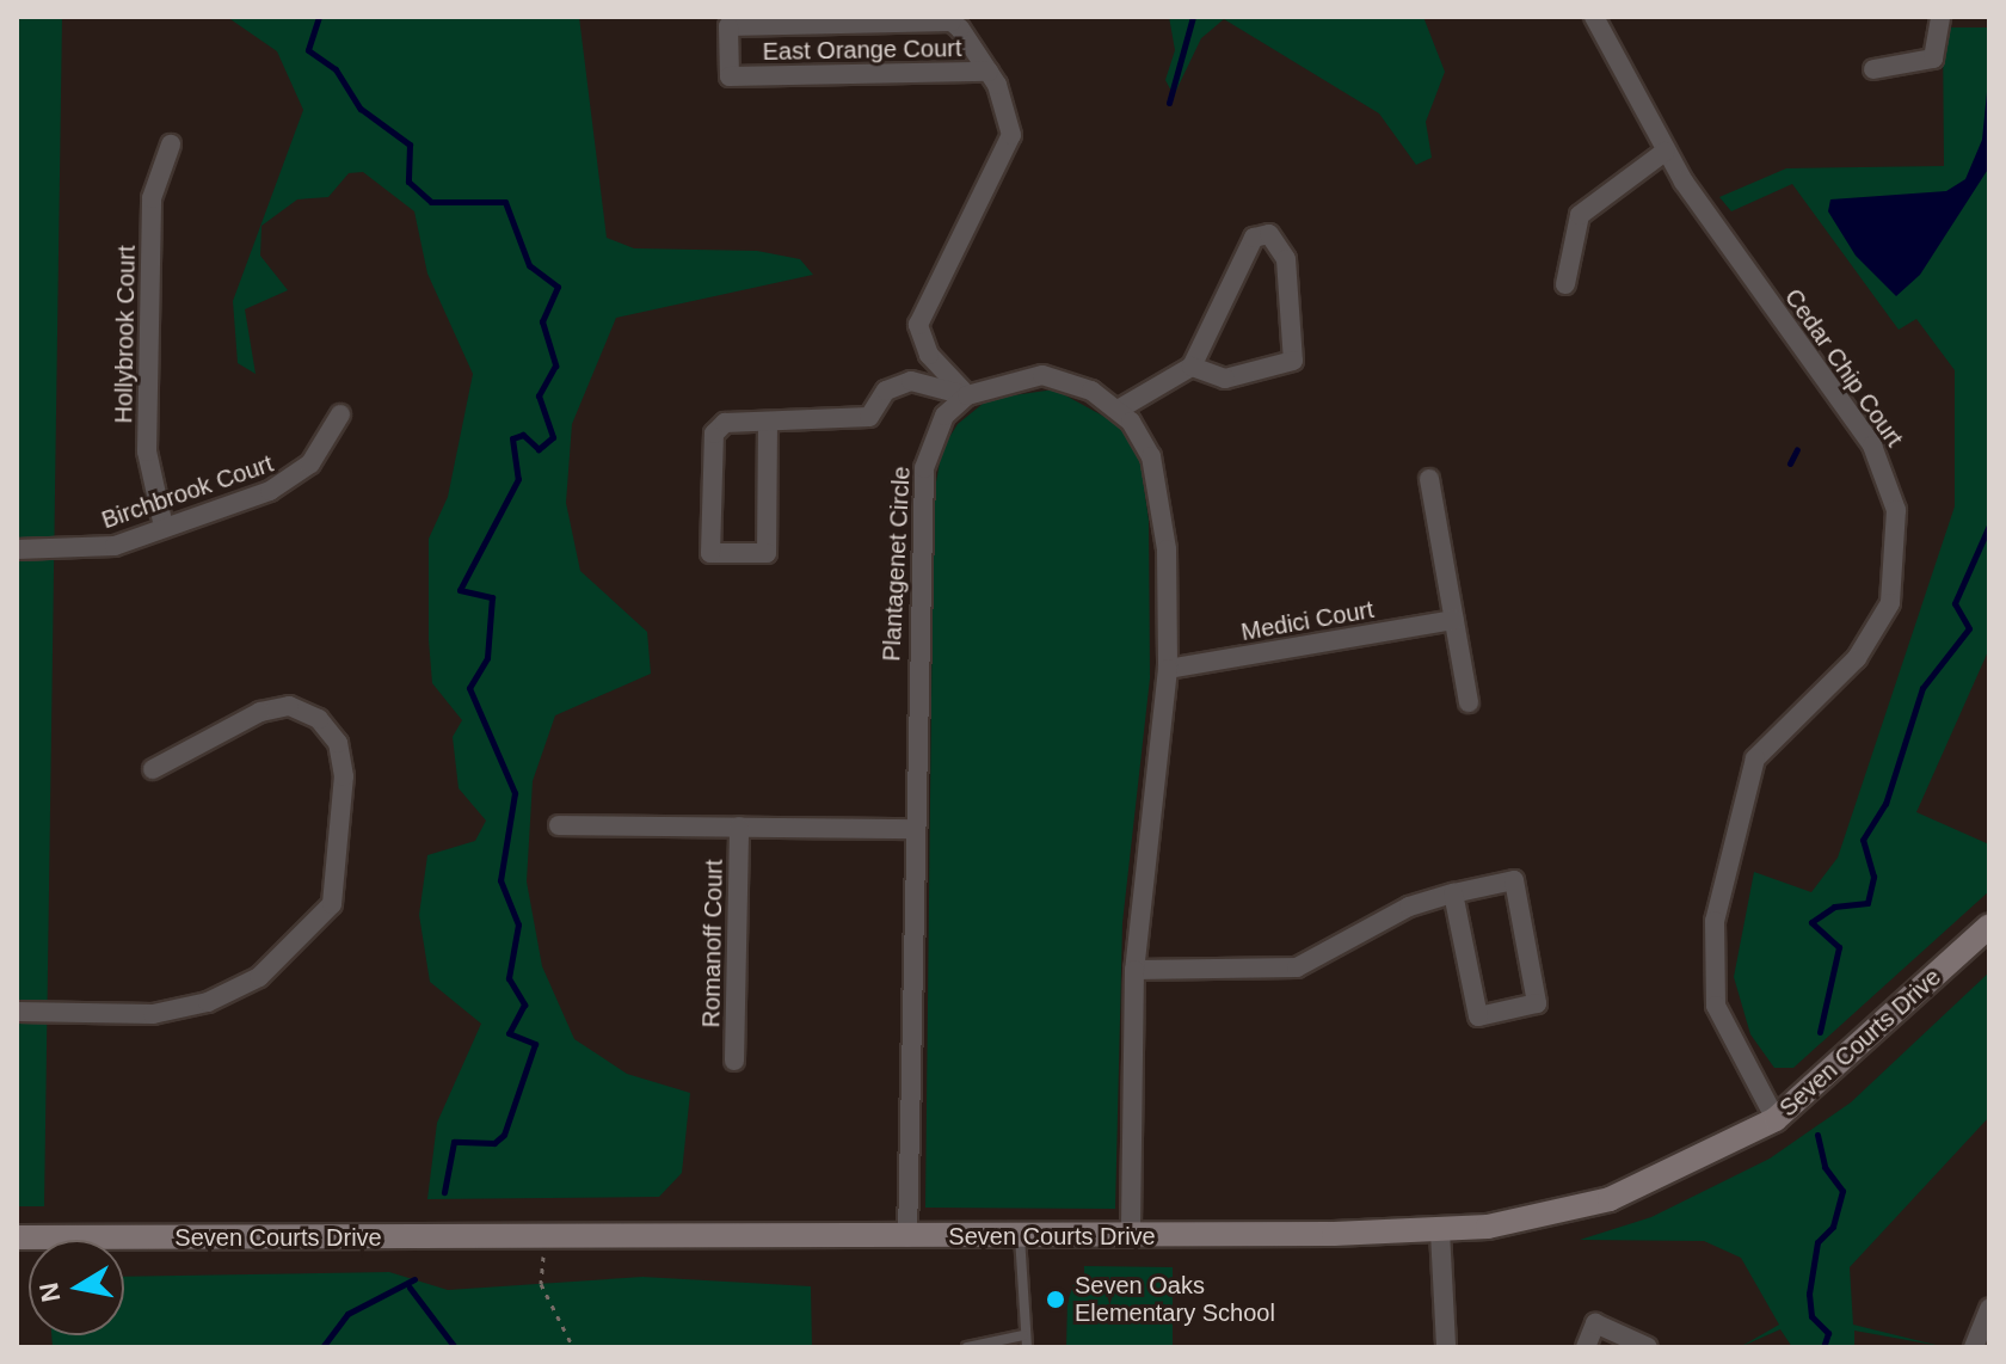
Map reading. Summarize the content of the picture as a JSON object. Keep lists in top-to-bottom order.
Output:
{
  "streets": {
    "street": [
      "East Orange Court",
      "Hollybrook Court",
      "Cedar Chip Court",
      "Birchbrook Court",
      "Plantagenet Circle",
      "Medici Court",
      "Romanoff Court",
      "Seven Courts Drive"
    ]
  },
  "crossings": [
    ["East Orange Court", "Plantagenet Circle"],
    ["Hollybrook Court", "Birchbrook Court"],
    ["Cedar Chip Court", "Seven Courts Drive"],
    ["Plantagenet Circle", "Romanoff Court"],
    ["Plantagenet Circle", "Seven Courts Drive"]
  ],
  "places": ["Seven Oaks Elementary School"],
  "north": "left"
}
